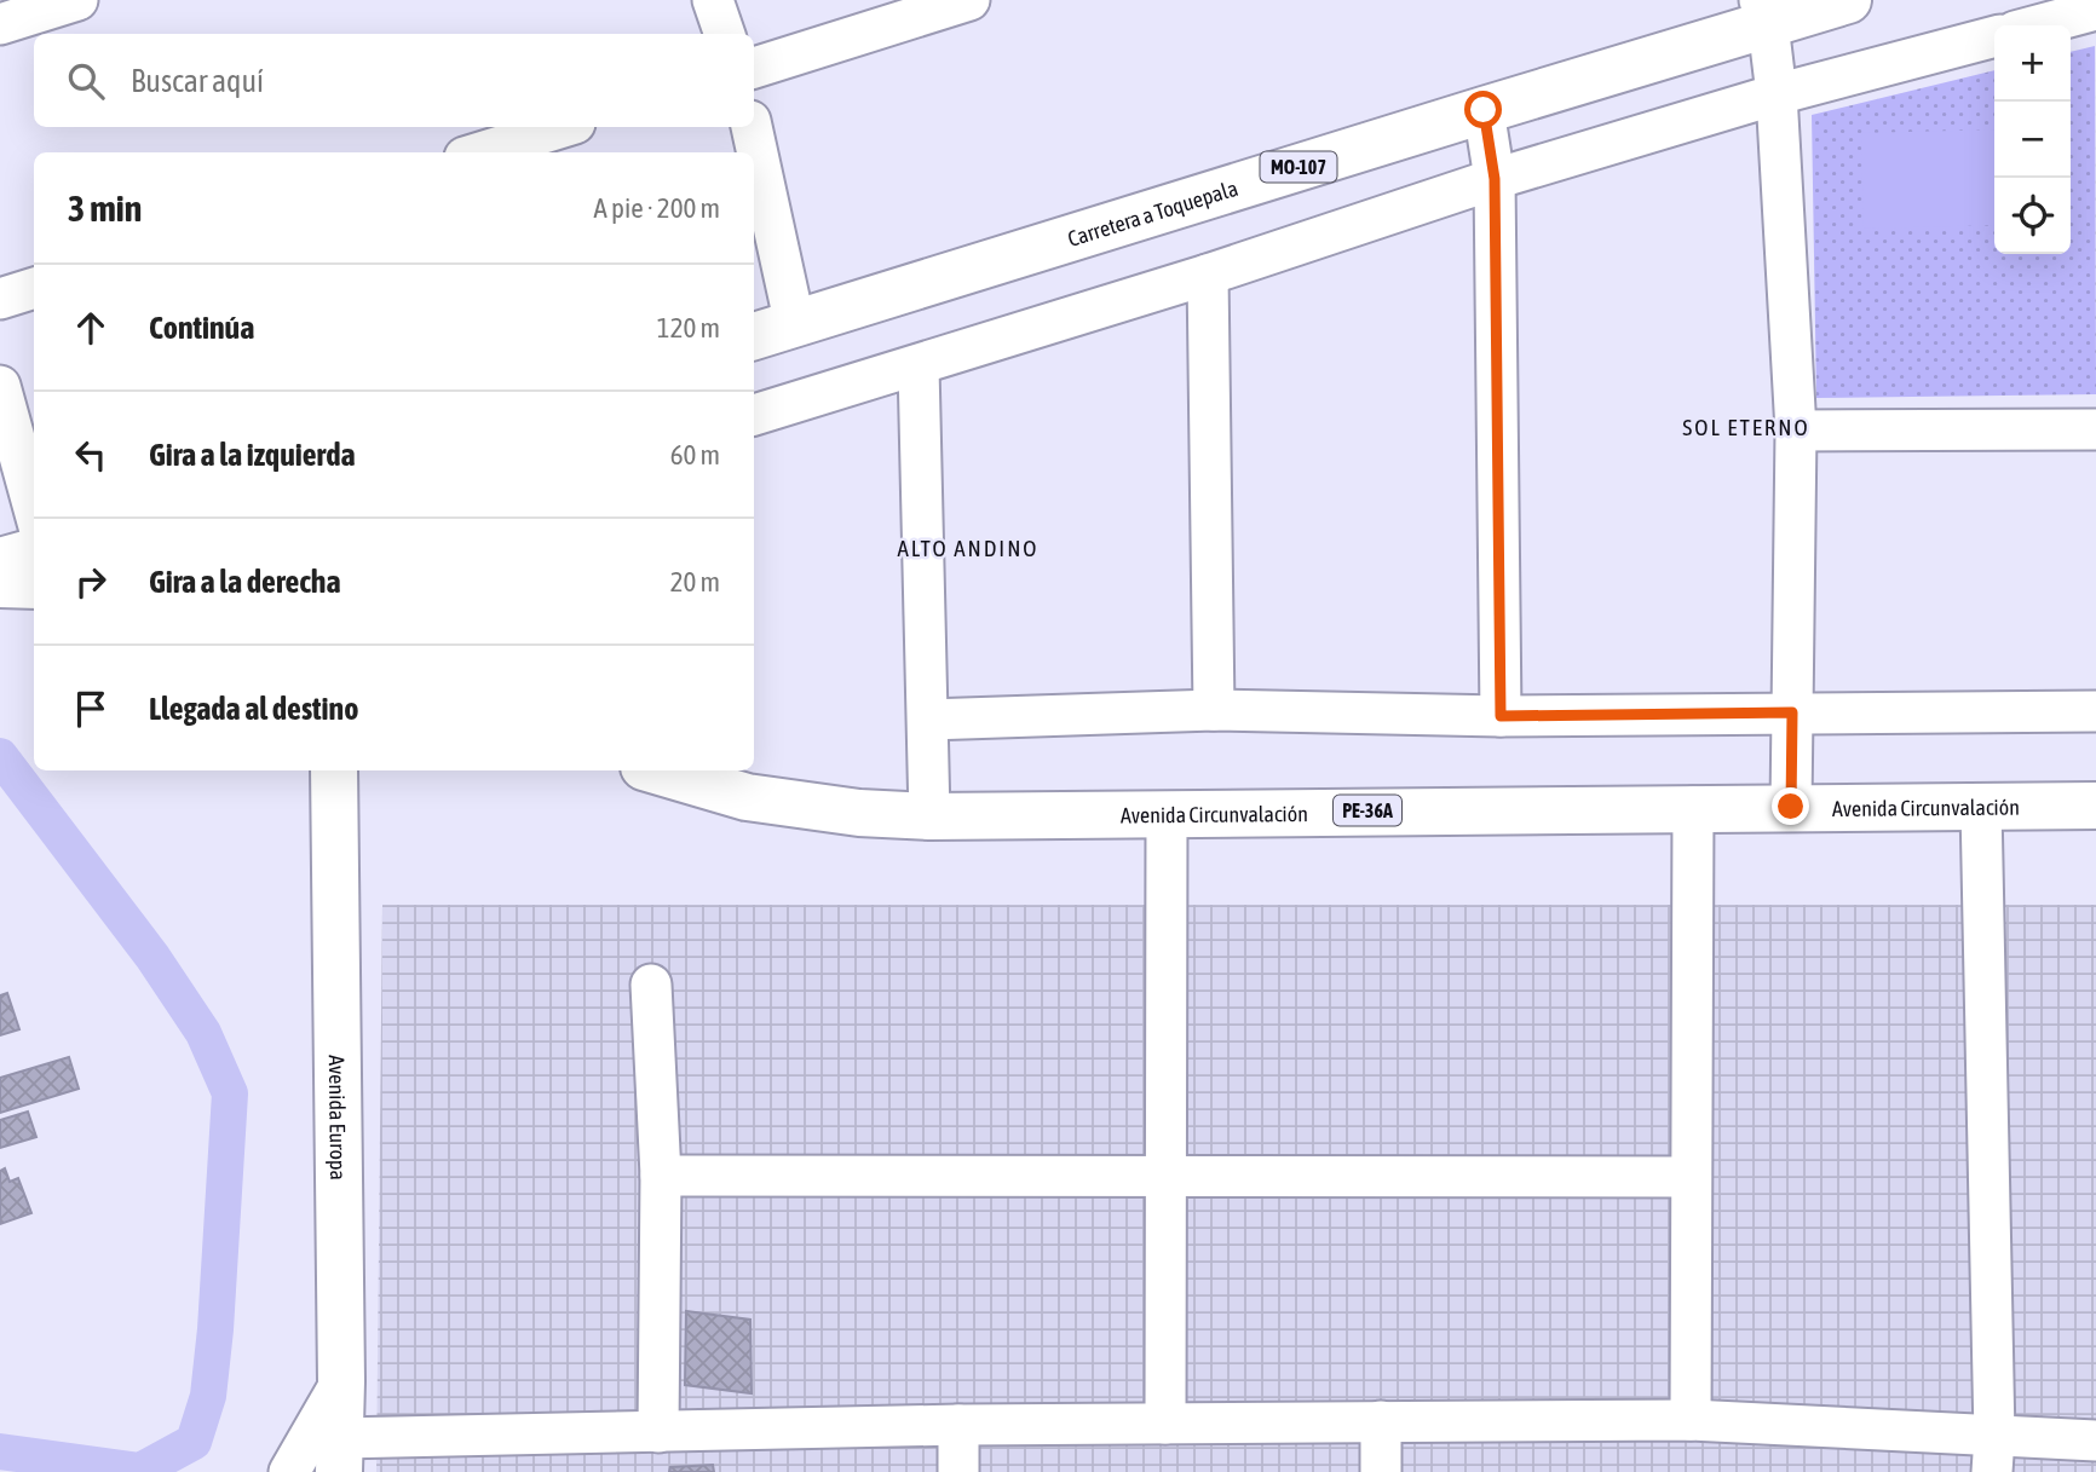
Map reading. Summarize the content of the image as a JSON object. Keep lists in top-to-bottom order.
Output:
{
  "streets": {
    "main road": [
      "MO-107",
      "Carretera a Toquepala",
      "Avenida Circunvalación",
      "PE-36A",
      "Avenida Europa"
    ]
  },
  "districts": ["SOL ETERNO", "ALTO ANDINO"],
  "page": {
    "map_buttons": ["+", "−"],
    "search": "Buscar aquí",
    "heading": ["3 min", "A pie · 200 m"],
    "list": [
      ["Continúa", "120 m"],
      ["Gira a la izquierda", "60 m"],
      ["Gira a la derecha", "20 m"],
      "Llegada al destino"
    ]
  }
}
